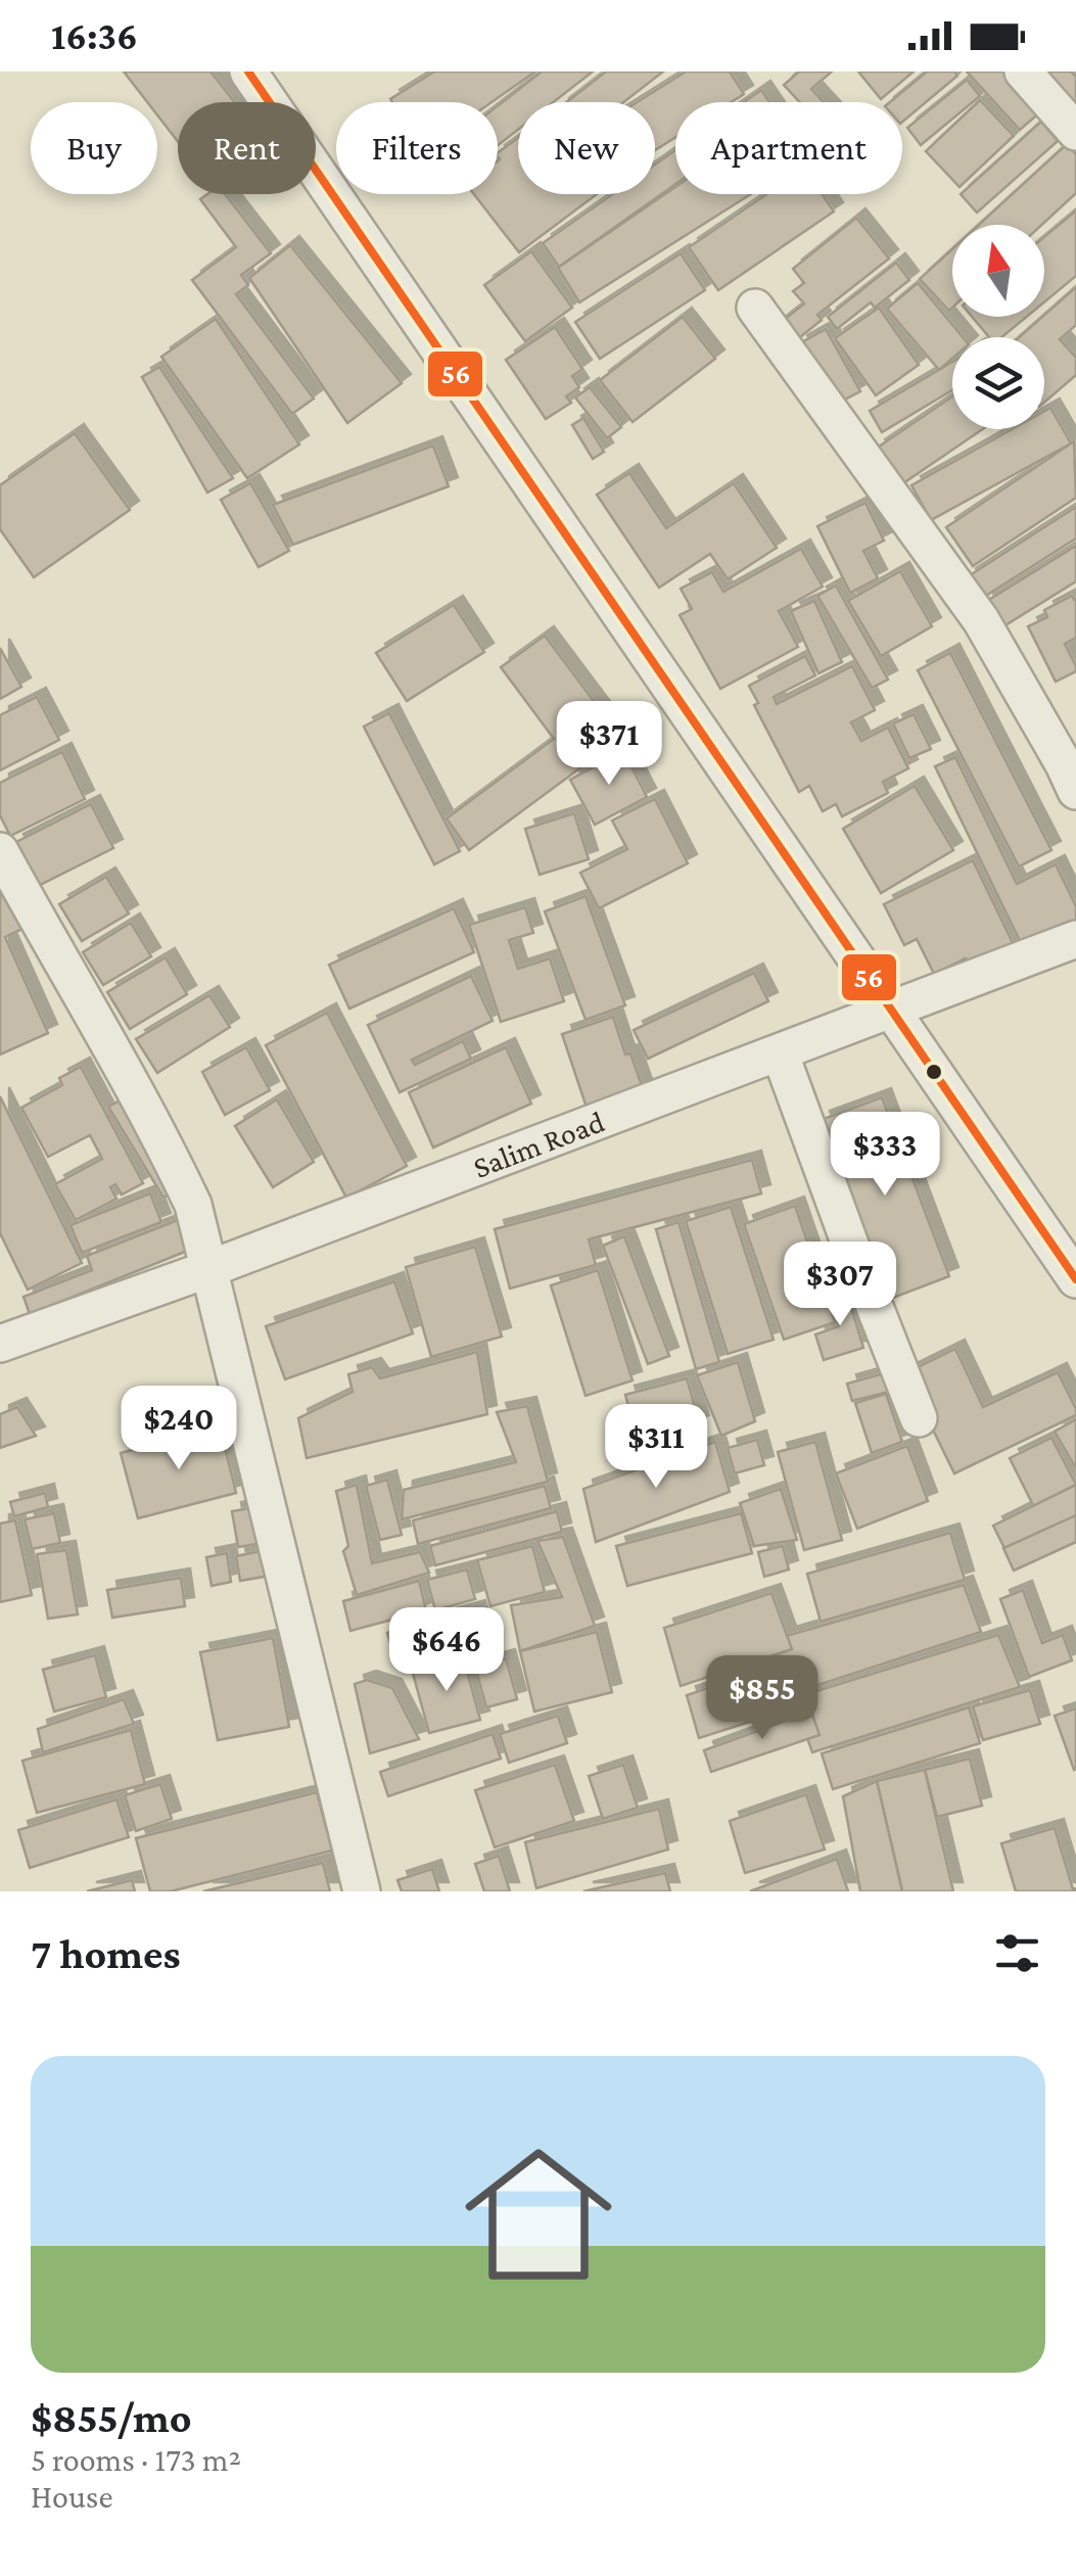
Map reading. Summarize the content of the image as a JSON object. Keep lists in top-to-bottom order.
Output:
{
  "streets": {
    "street": ["Salim Road"]
  },
  "lines": ["transit line 56"],
  "north": "top",
  "page": {
    "status": "16:36",
    "chip": [
      "Buy",
      "Rent",
      "Filters",
      "New",
      "Apartment"
    ],
    "price": [
      "$371",
      "$333",
      "$307",
      "$240",
      "$311",
      "$646",
      "$855"
    ],
    "heading": "7 homes",
    "list": [
      {
        "name": "$855/mo",
        "note": "5 rooms · 173 m² · House"
      }
    ]
  }
}
